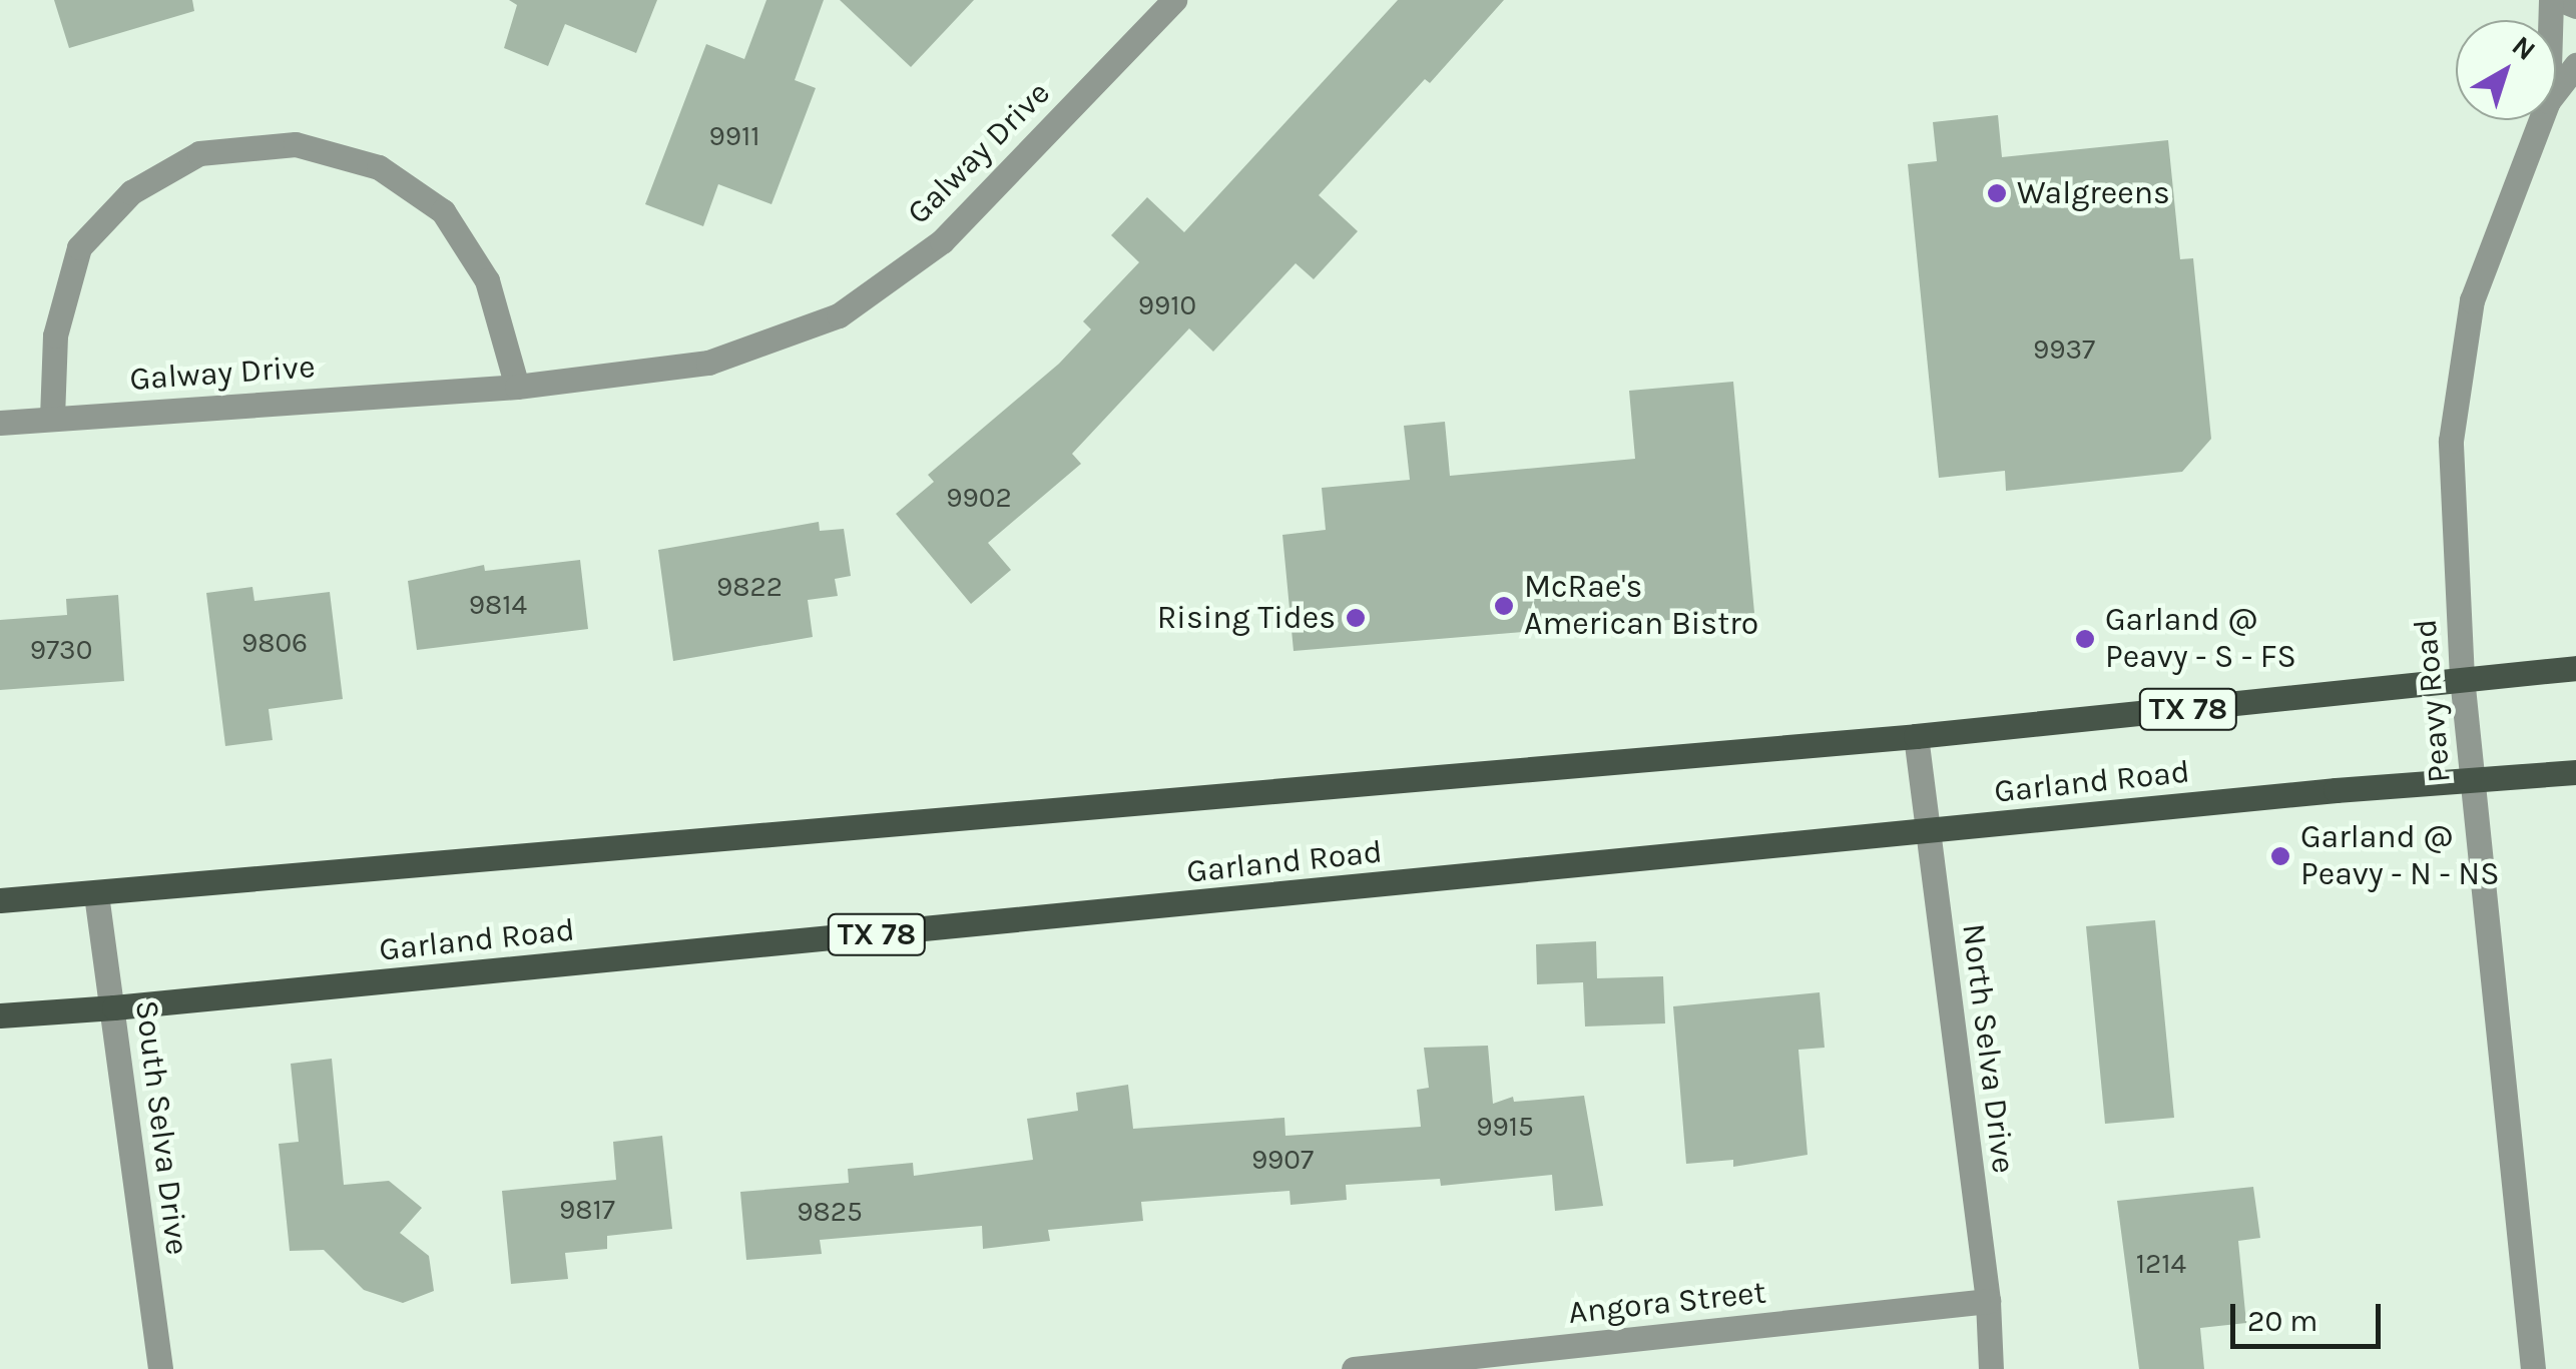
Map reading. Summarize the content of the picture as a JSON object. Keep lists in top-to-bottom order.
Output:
{
  "streets": {
    "main road": ["TX 78", "Garland Road"],
    "street": [
      "Galway Drive",
      "Peavy Road",
      "North Selva Drive",
      "South Selva Drive",
      "Angora Street"
    ]
  },
  "crossings": [
    ["Peavy Road", "Garland Road"],
    ["Garland Road", "North Selva Drive"],
    ["Garland Road", "South Selva Drive"],
    ["North Selva Drive", "Angora Street"]
  ],
  "places": [
    "Walgreens",
    "McRae's American Bistro",
    "Rising Tides",
    "Garland @ Peavy - S - FS",
    "Garland @ Peavy - N - NS"
  ],
  "house_numbers": [
    "9911",
    "9910",
    "9937",
    "9902",
    "9822",
    "9814",
    "9806",
    "9730",
    "9915",
    "9907",
    "9817",
    "9825",
    "1214"
  ],
  "scale_bar": "20 m",
  "north": "top right"
}
